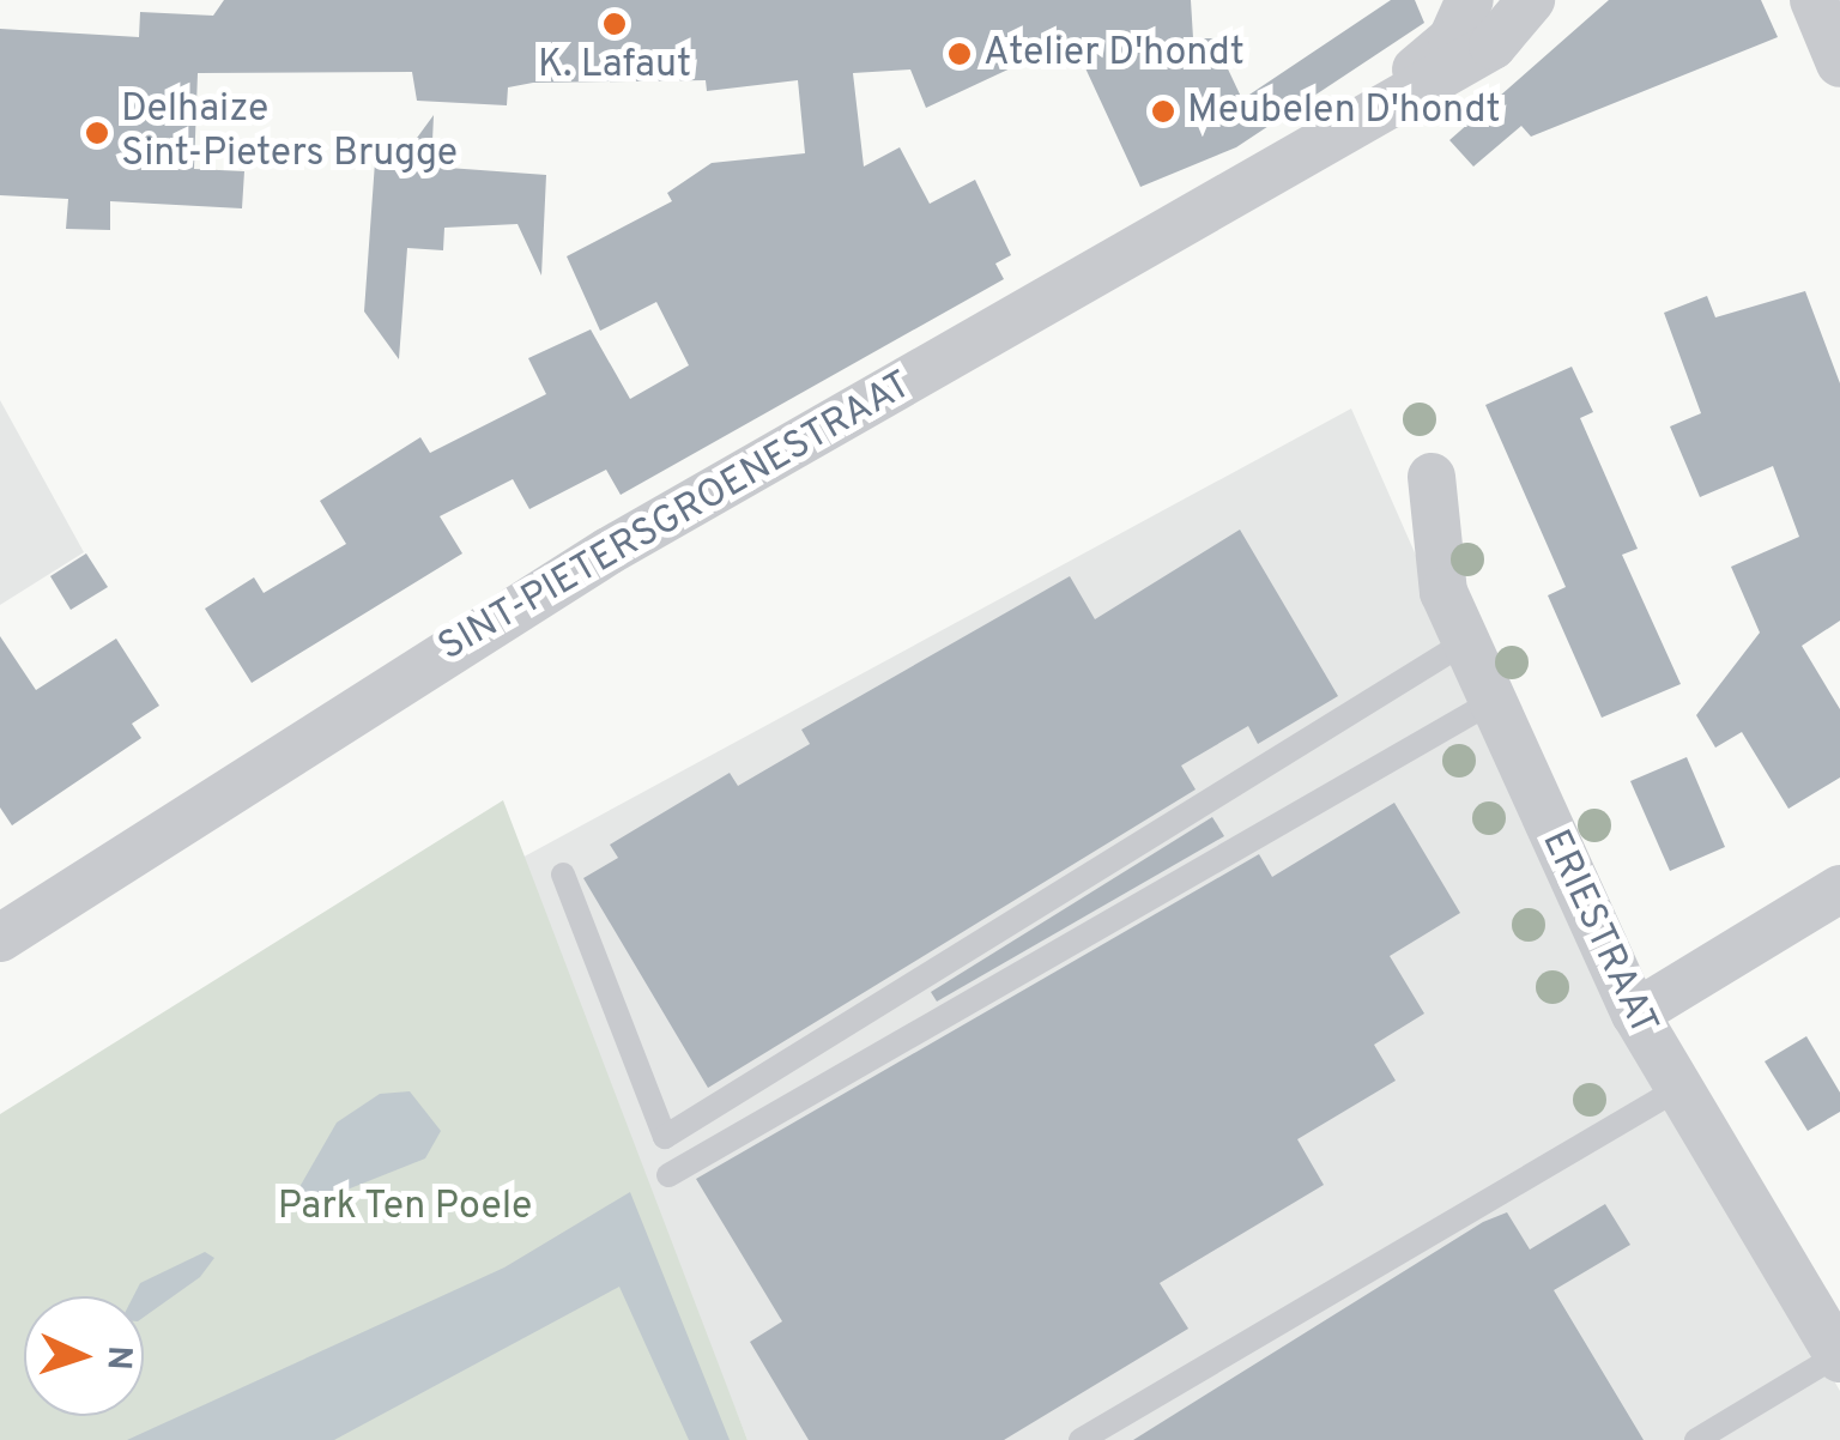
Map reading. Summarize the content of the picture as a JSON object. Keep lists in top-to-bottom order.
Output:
{
  "streets": {
    "street": ["SINT-PIETERSGROENESTRAAT", "ERIESTRAAT"]
  },
  "parks": ["Park Ten Poele"],
  "places": [
    "K. Lafaut",
    "Atelier D'hondt",
    "Meubelen D'hondt",
    "Delhaize Sint-Pieters Brugge"
  ],
  "north": "right"
}
